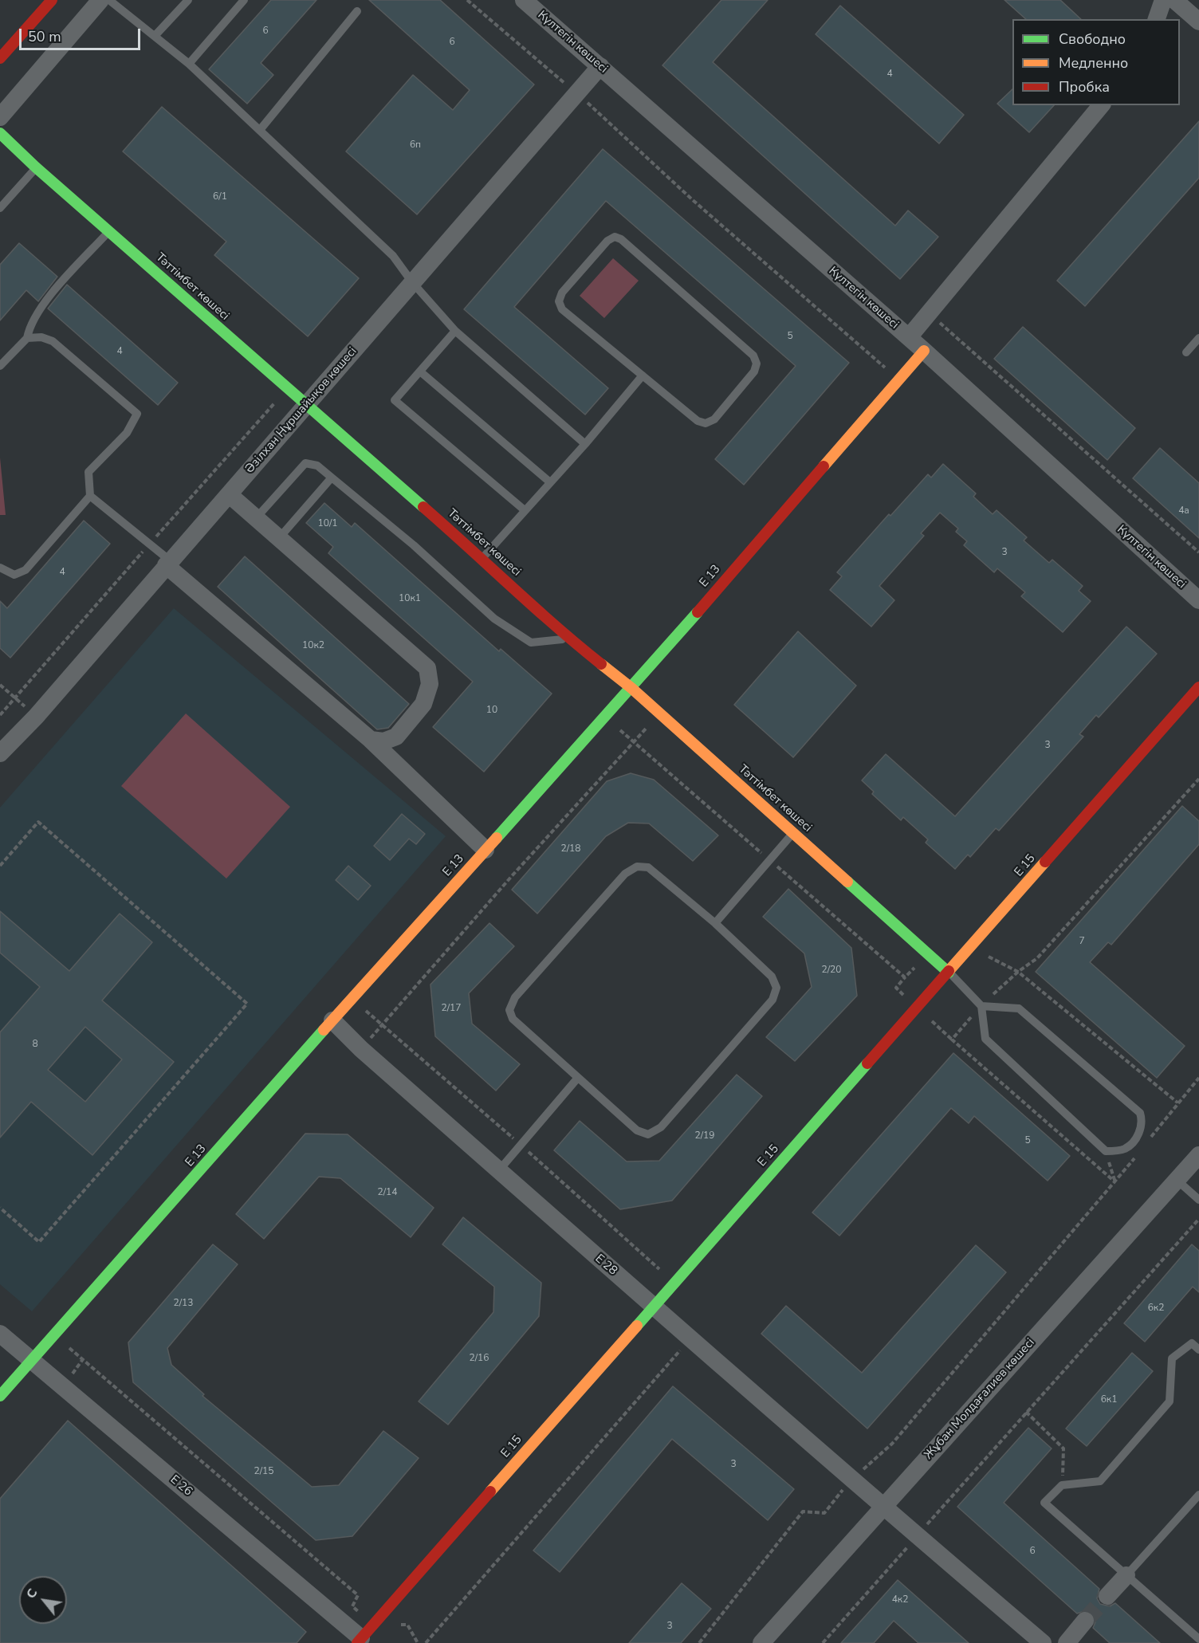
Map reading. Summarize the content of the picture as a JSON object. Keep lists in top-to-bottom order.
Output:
{
  "streets": {
    "street": [
      "Күлтегін көшесі",
      "Тәттімбет көшесі",
      "Әзілхан Нұршайықов көшесі",
      "E 13",
      "E 15",
      "E 28",
      "Жұбан Молдағалиев көшесі",
      "E 26"
    ]
  },
  "crossings": [
    ["Күлтегін көшесі", "Әзілхан Нұршайықов көшесі"],
    ["Күлтегін көшесі", "E 13"],
    ["Тәттімбет көшесі", "Әзілхан Нұршайықов көшесі"],
    ["Тәттімбет көшесі", "E 13"],
    ["Тәттімбет көшесі", "E 15"],
    ["E 13", "E 28"],
    ["E 13", "E 26"],
    ["E 15", "E 28"],
    ["E 15", "E 26"],
    ["E 28", "Жұбан Молдағалиев көшесі"]
  ],
  "house_numbers": [
    "6",
    "6",
    "4",
    "6п",
    "6/1",
    "5",
    "4",
    "4а",
    "10/1",
    "3",
    "4",
    "10к1",
    "10к2",
    "10",
    "3",
    "2/18",
    "7",
    "2/20",
    "2/17",
    "8",
    "2/19",
    "5",
    "2/14",
    "2/13",
    "6к2",
    "2/16",
    "6к1",
    "3",
    "2/15",
    "6",
    "4к2",
    "3"
  ],
  "legend": ["Свободно", "Медленно", "Пробка"],
  "scale_bar": "50 m",
  "north": "top left"
}
